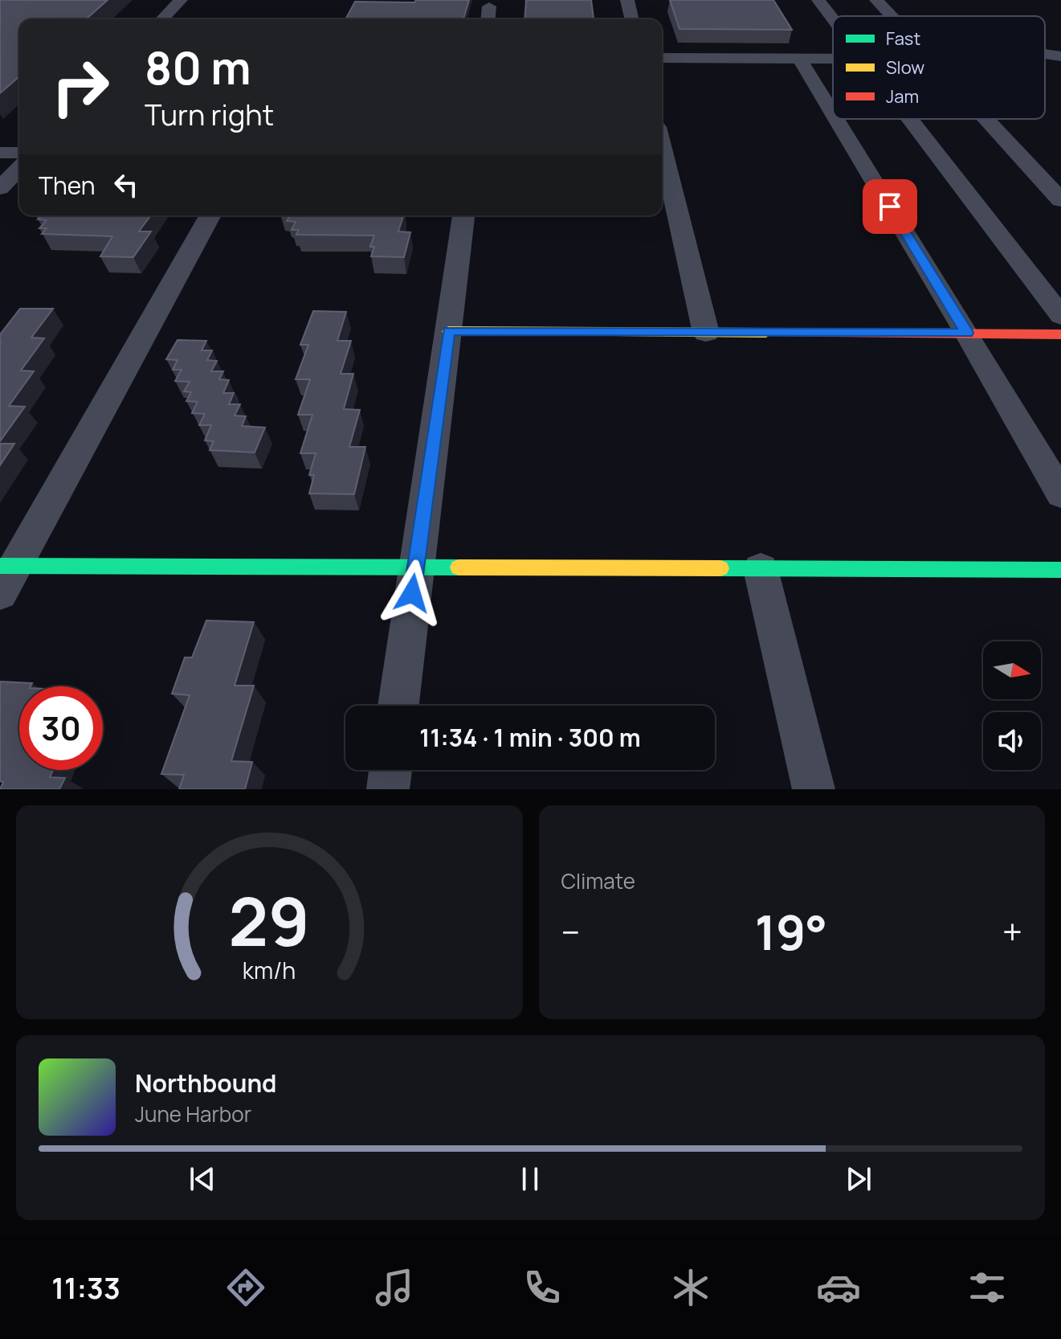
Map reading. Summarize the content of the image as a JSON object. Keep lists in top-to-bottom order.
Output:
{
  "legend": ["Fast", "Slow", "Jam"],
  "north": "right",
  "page": {
    "turn": ["80 m", "Turn right"],
    "then": "Then",
    "limit": "30",
    "trip": "11:34 · 1 min · 300 m",
    "tile": "Climate",
    "heat": ["−", "19°", "+"],
    "song": ["Northbound", "June Harbor"],
    "tabs": "11:33",
    "gauge": ["29", "km/h"]
  }
}
